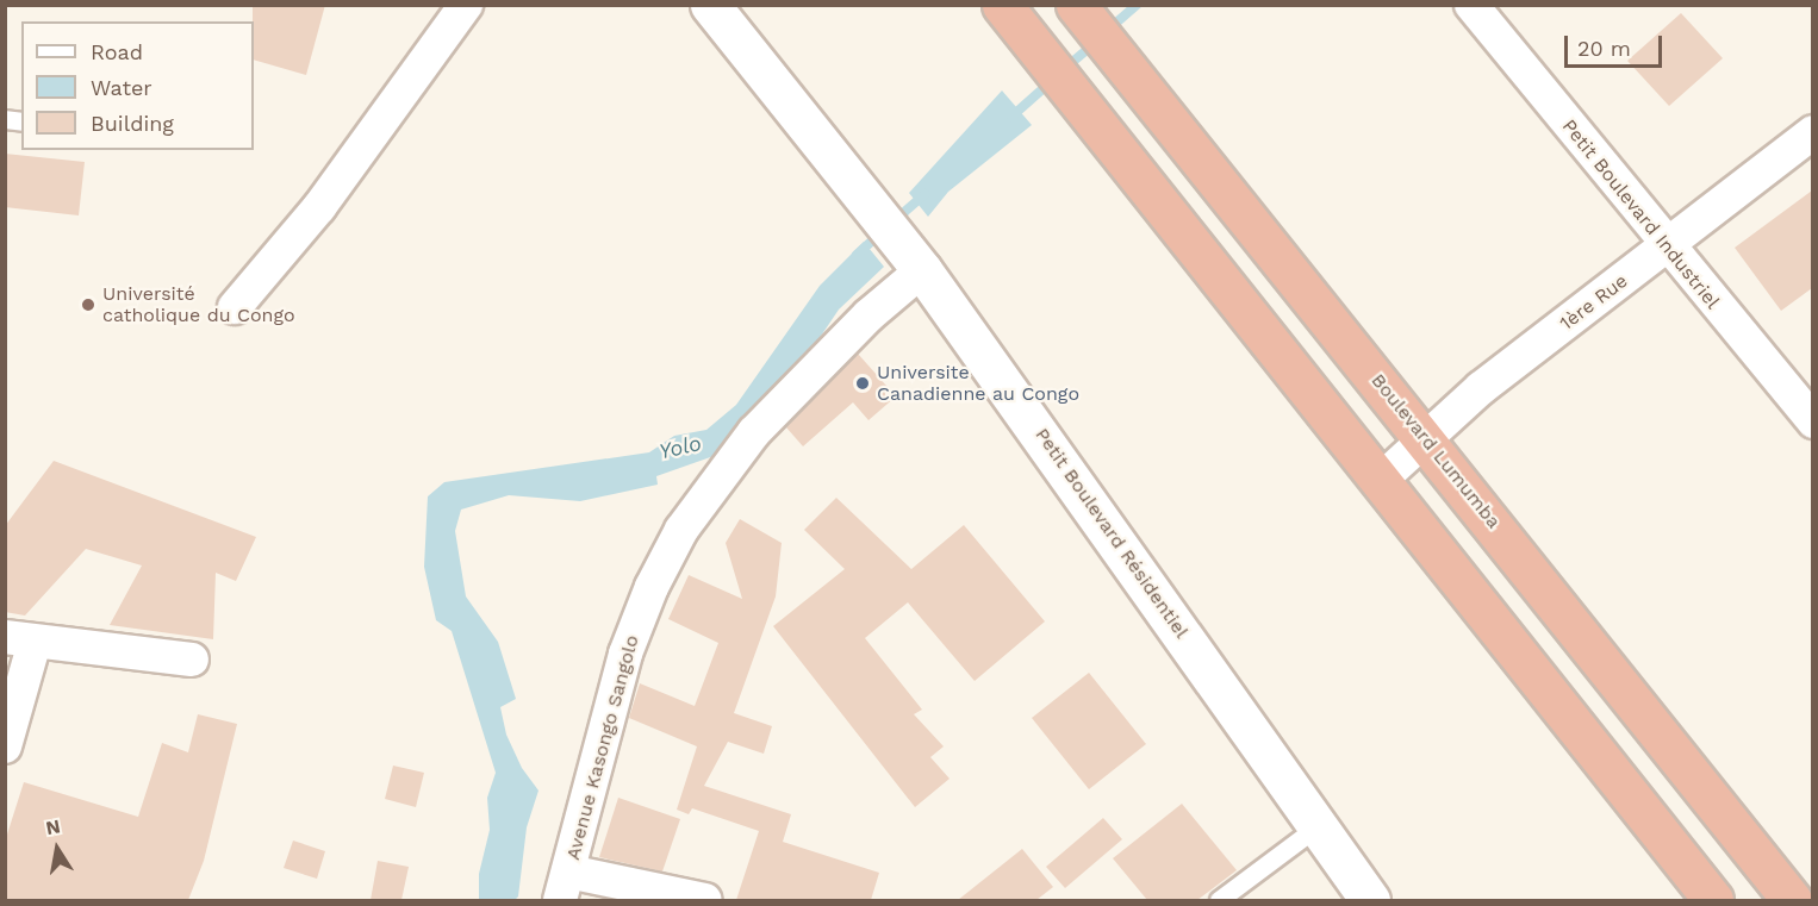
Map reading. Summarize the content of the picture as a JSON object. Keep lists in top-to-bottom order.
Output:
{
  "streets": {
    "highway": ["Boulevard Lumumba"],
    "street": [
      "Petit Boulevard Industriel",
      "1ère Rue",
      "Petit Boulevard Résidentiel",
      "Avenue Kasongo Sangolo"
    ]
  },
  "crossings": [
    ["Petit Boulevard Industriel", "1ère Rue"],
    ["1ère Rue", "Boulevard Lumumba"],
    ["Petit Boulevard Résidentiel", "Avenue Kasongo Sangolo"]
  ],
  "water": ["Yolo"],
  "places": ["Université catholique du Congo", "Universite Canadienne au Congo"],
  "legend": ["Road", "Water", "Building"],
  "scale_bar": "20 m",
  "north": "top"
}
